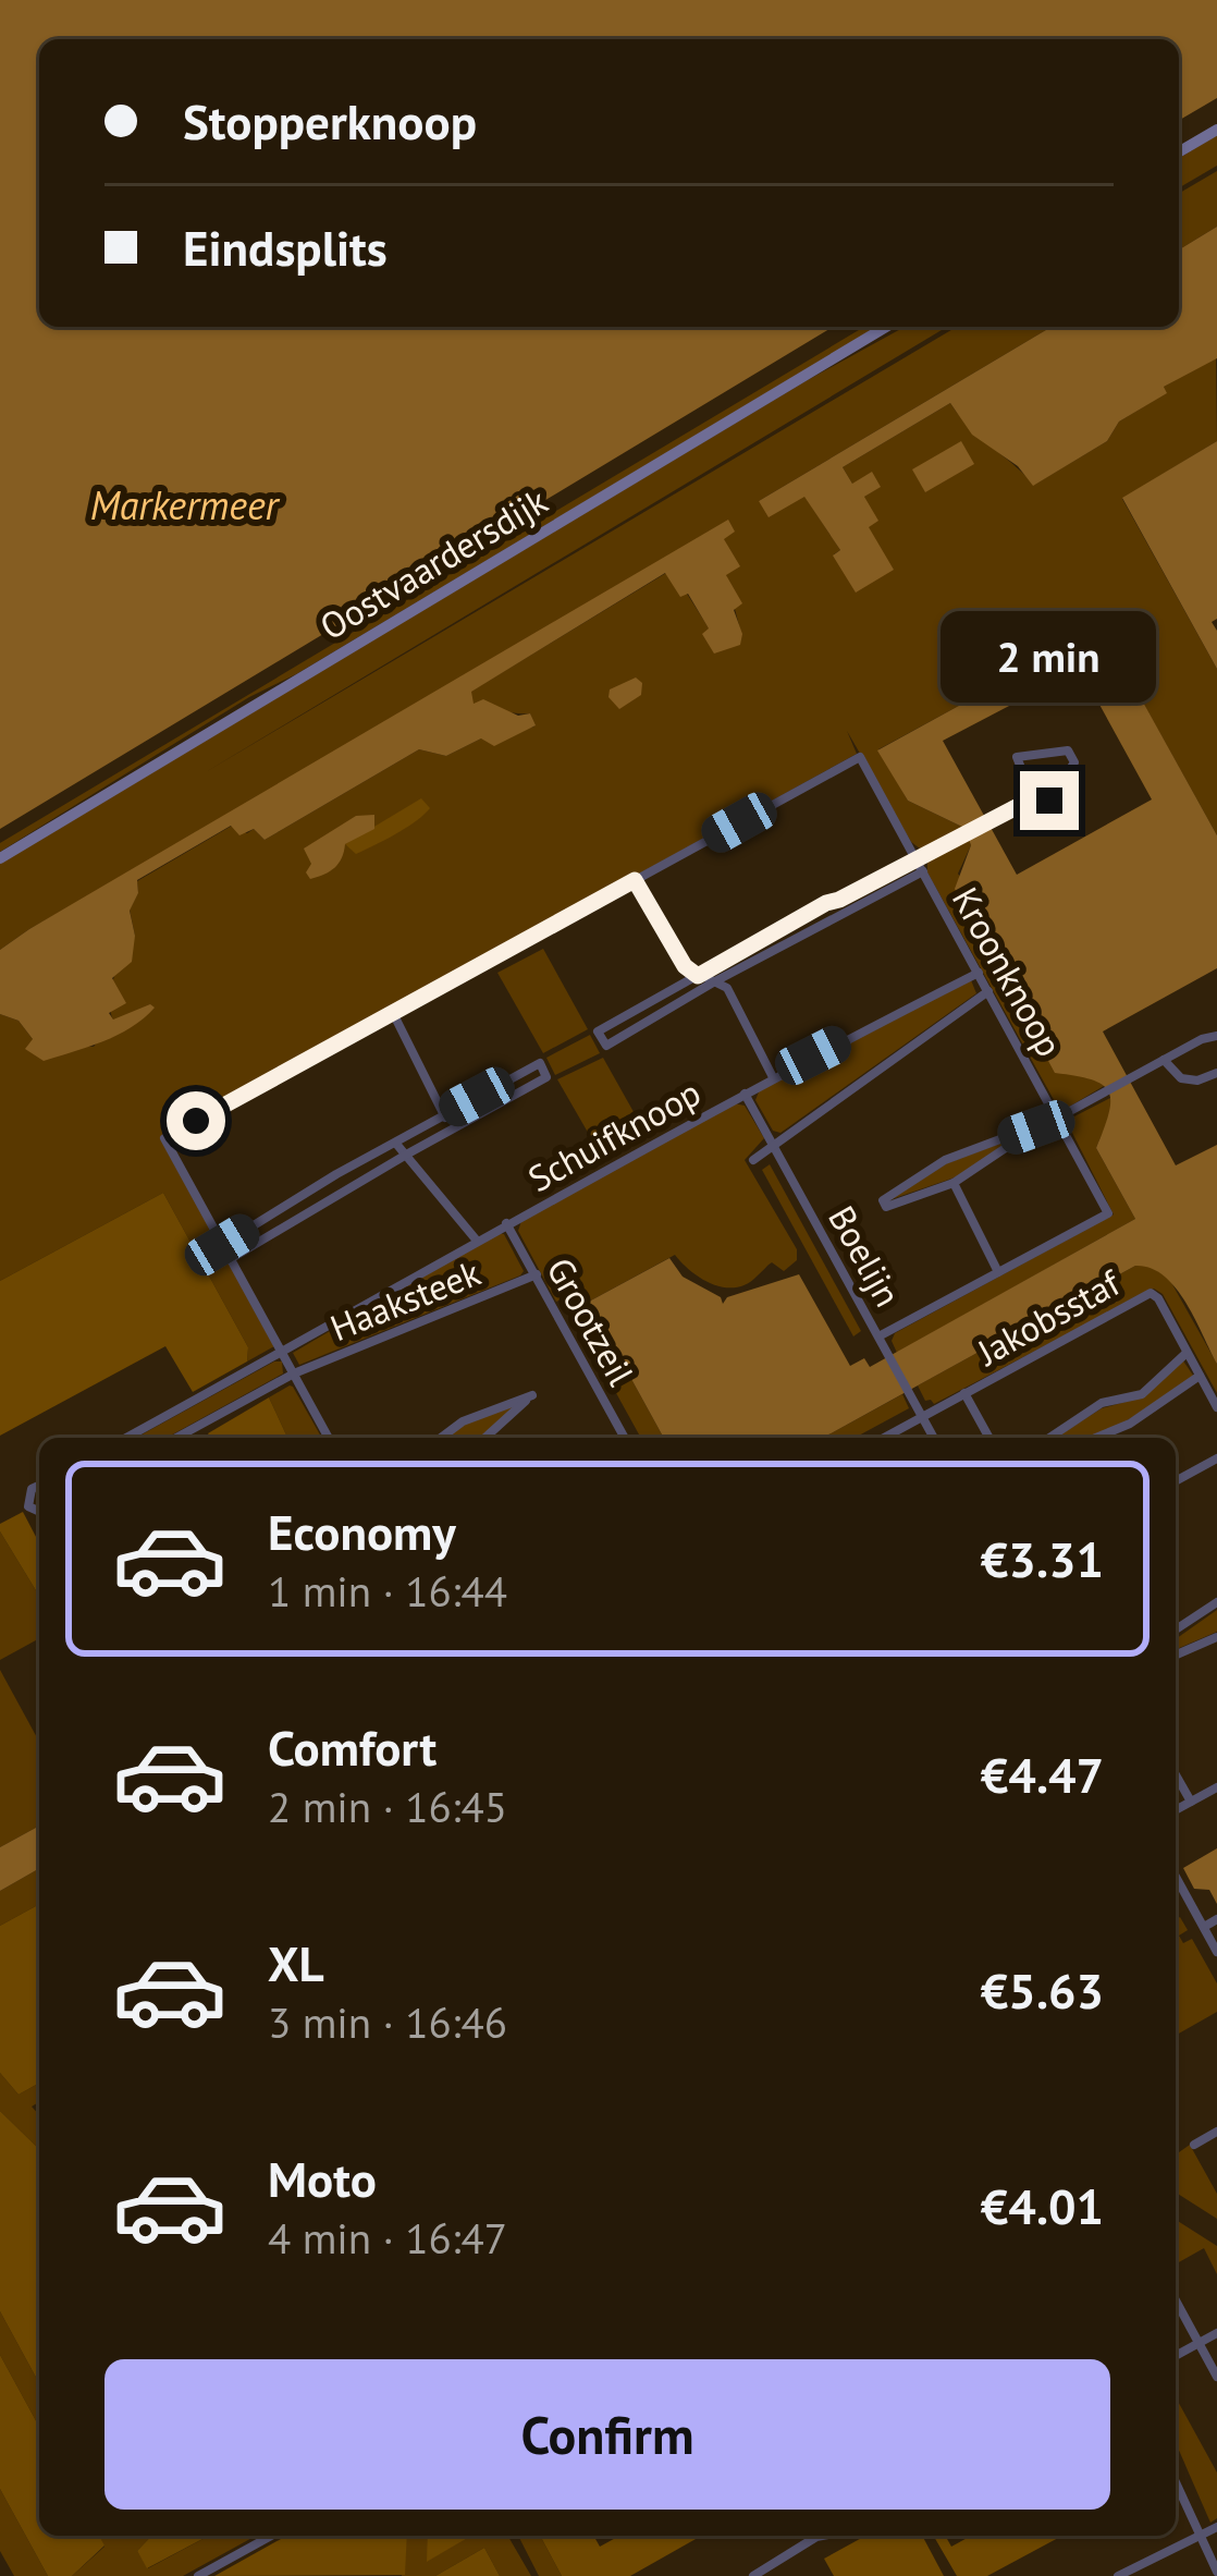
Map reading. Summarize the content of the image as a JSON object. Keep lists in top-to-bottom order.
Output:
{
  "streets": {
    "main road": ["Oostvaardersdijk"],
    "street": [
      "Kroonknoop",
      "Schuifknoop",
      "Boelijn",
      "Haaksteek",
      "Jakobsstaf",
      "Grootzeil"
    ]
  },
  "crossings": [
    ["Kroonknoop", "Schuifknoop"],
    ["Schuifknoop", "Boelijn"],
    ["Schuifknoop", "Grootzeil"],
    ["Boelijn", "Jakobsstaf"],
    ["Haaksteek", "Grootzeil"]
  ],
  "water": ["Markermeer"],
  "page": {
    "banner": ["Stopperknoop", "Eindsplits"],
    "bubble": "2 min",
    "list": [
      {
        "name": "Economy",
        "note": "1 min · 16:44",
        "value": "€3.31"
      },
      {
        "name": "Comfort",
        "note": "2 min · 16:45",
        "value": "€4.47"
      },
      {
        "name": "XL",
        "note": "3 min · 16:46",
        "value": "€5.63"
      },
      {
        "name": "Moto",
        "note": "4 min · 16:47",
        "value": "€4.01"
      }
    ],
    "buttons": "Confirm"
  }
}
